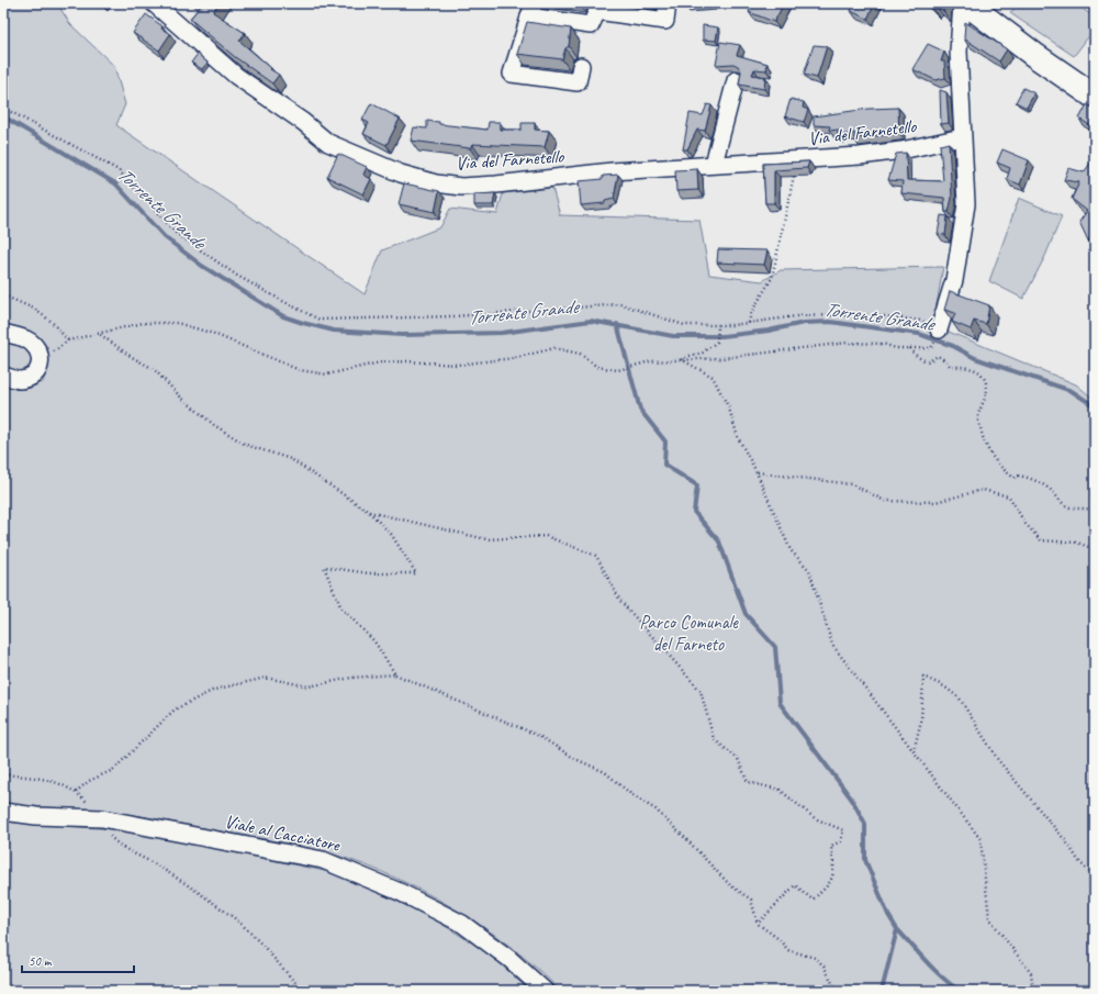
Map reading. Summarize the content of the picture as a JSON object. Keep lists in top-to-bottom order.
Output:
{
  "streets": {
    "street": ["Via del Farnetello", "Viale al Cacciatore"]
  },
  "water": ["Torrente Grande"],
  "parks": ["Parco Comunale del Farneto"],
  "scale_bar": "50 m"
}
